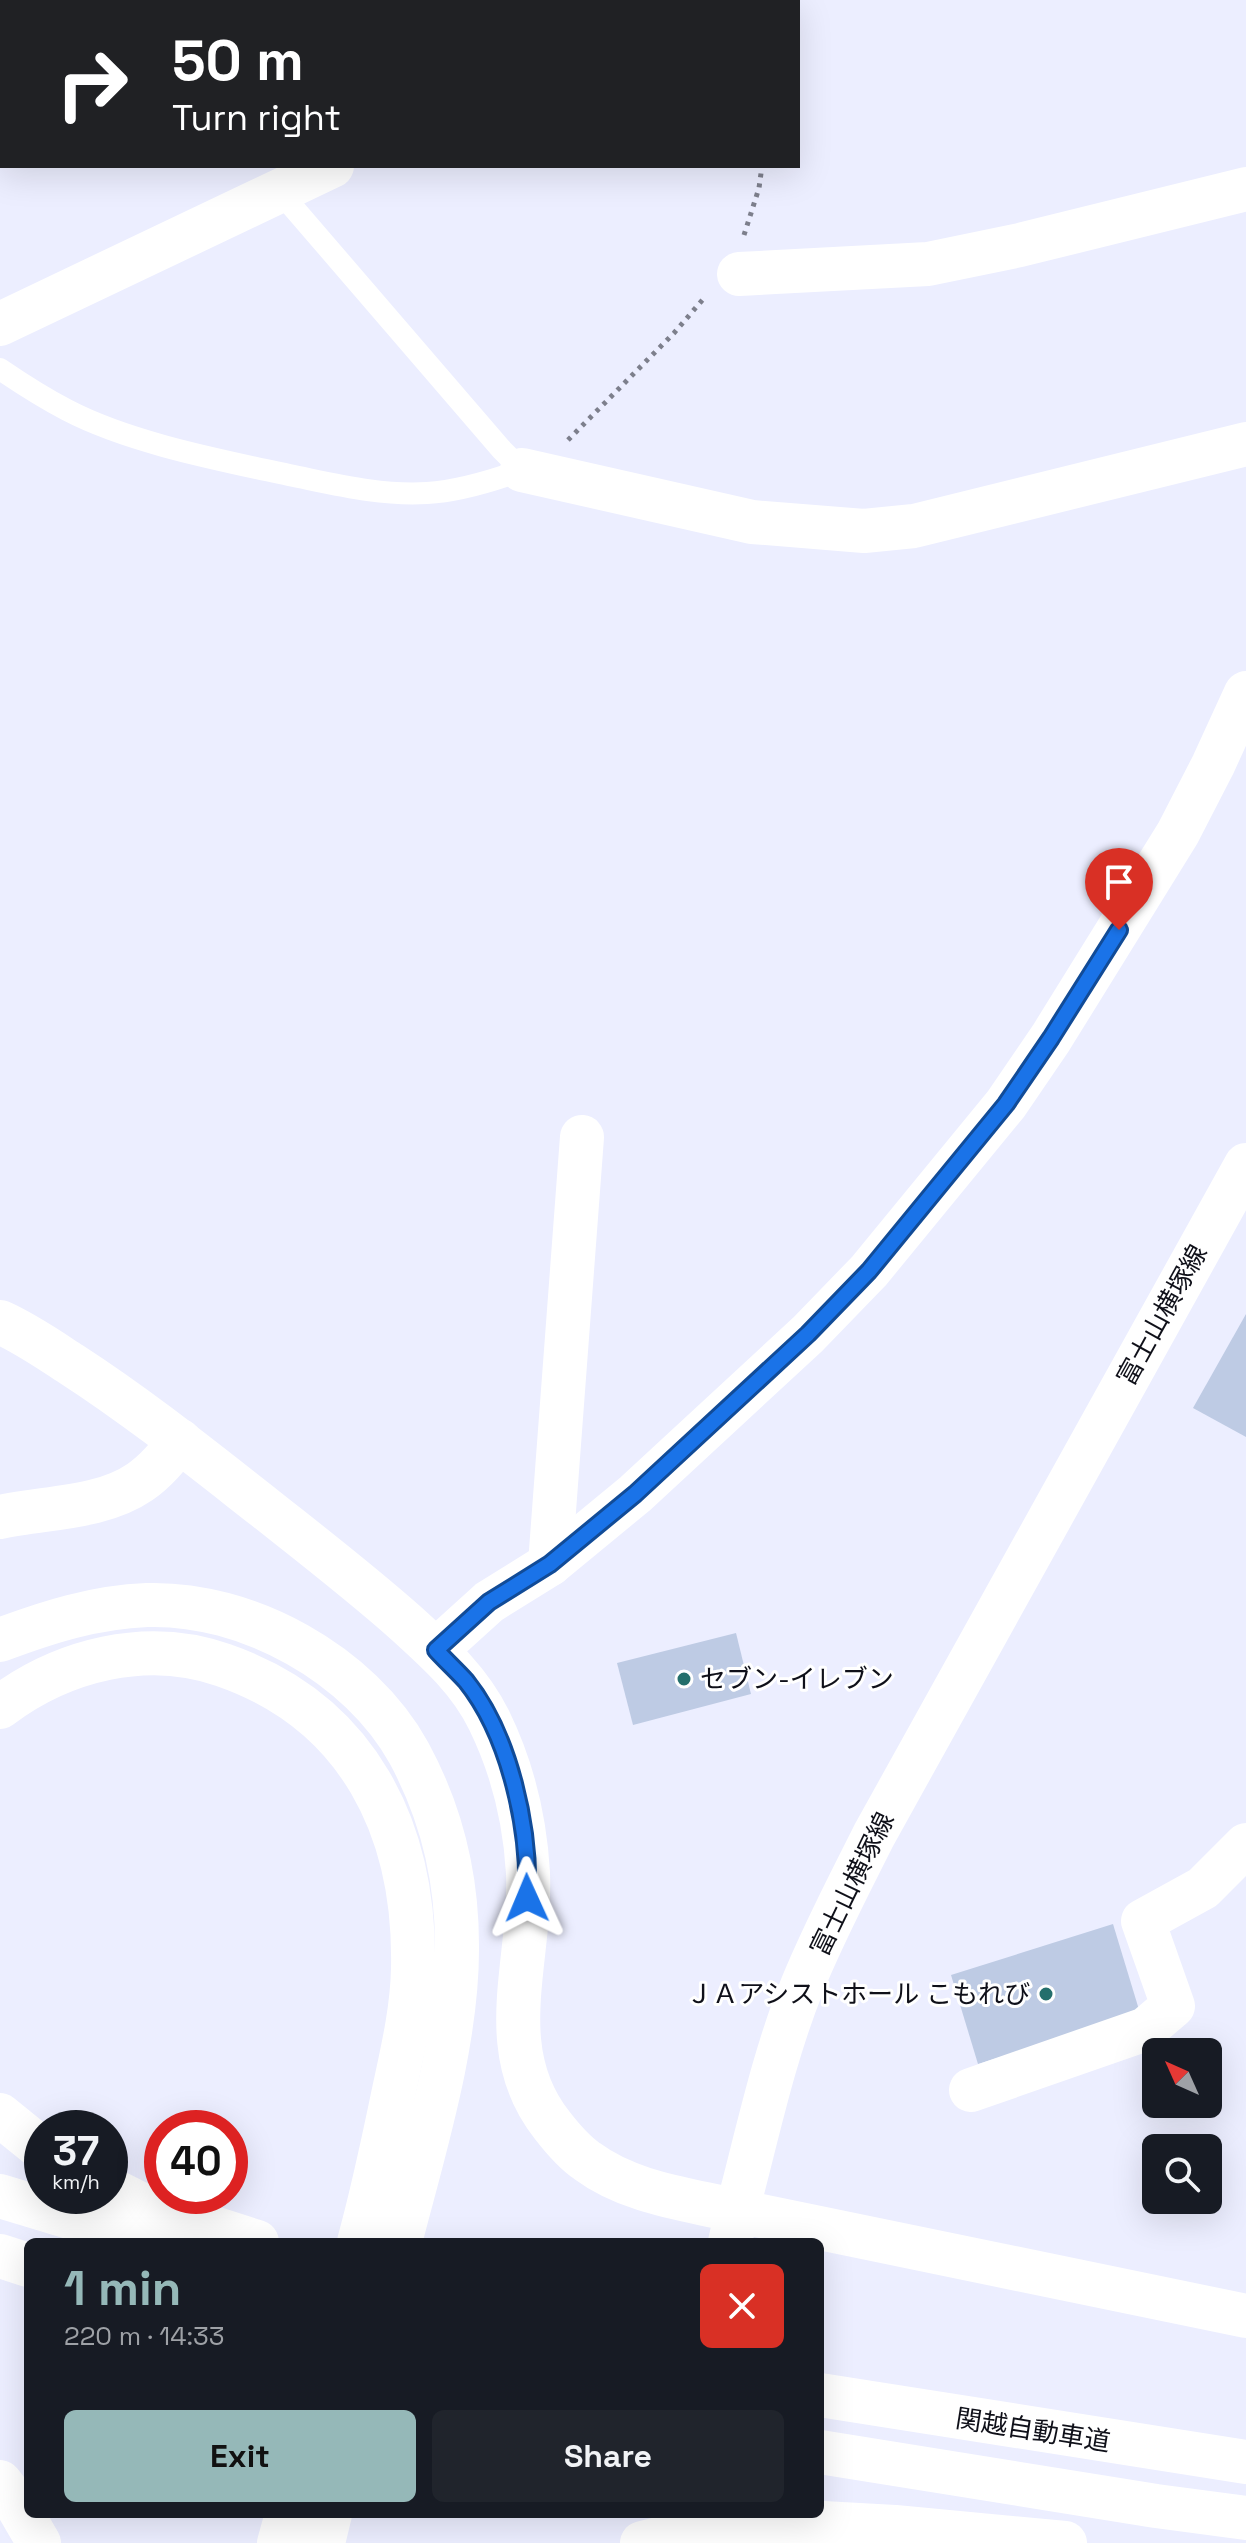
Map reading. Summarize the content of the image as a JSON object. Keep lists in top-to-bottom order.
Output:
{
  "streets": {
    "main road": ["富士山横塚線", "関越自動車道"]
  },
  "places": ["セブン-イレブン", "ＪＡアシストホール こもれび"],
  "north": "top left",
  "page": {
    "turn": ["50 m", "Turn right"],
    "speed": "37 km/h",
    "limit": "40",
    "heading": ["1 min", "220 m · 14:33"],
    "buttons": ["Exit", "Share"]
  }
}
